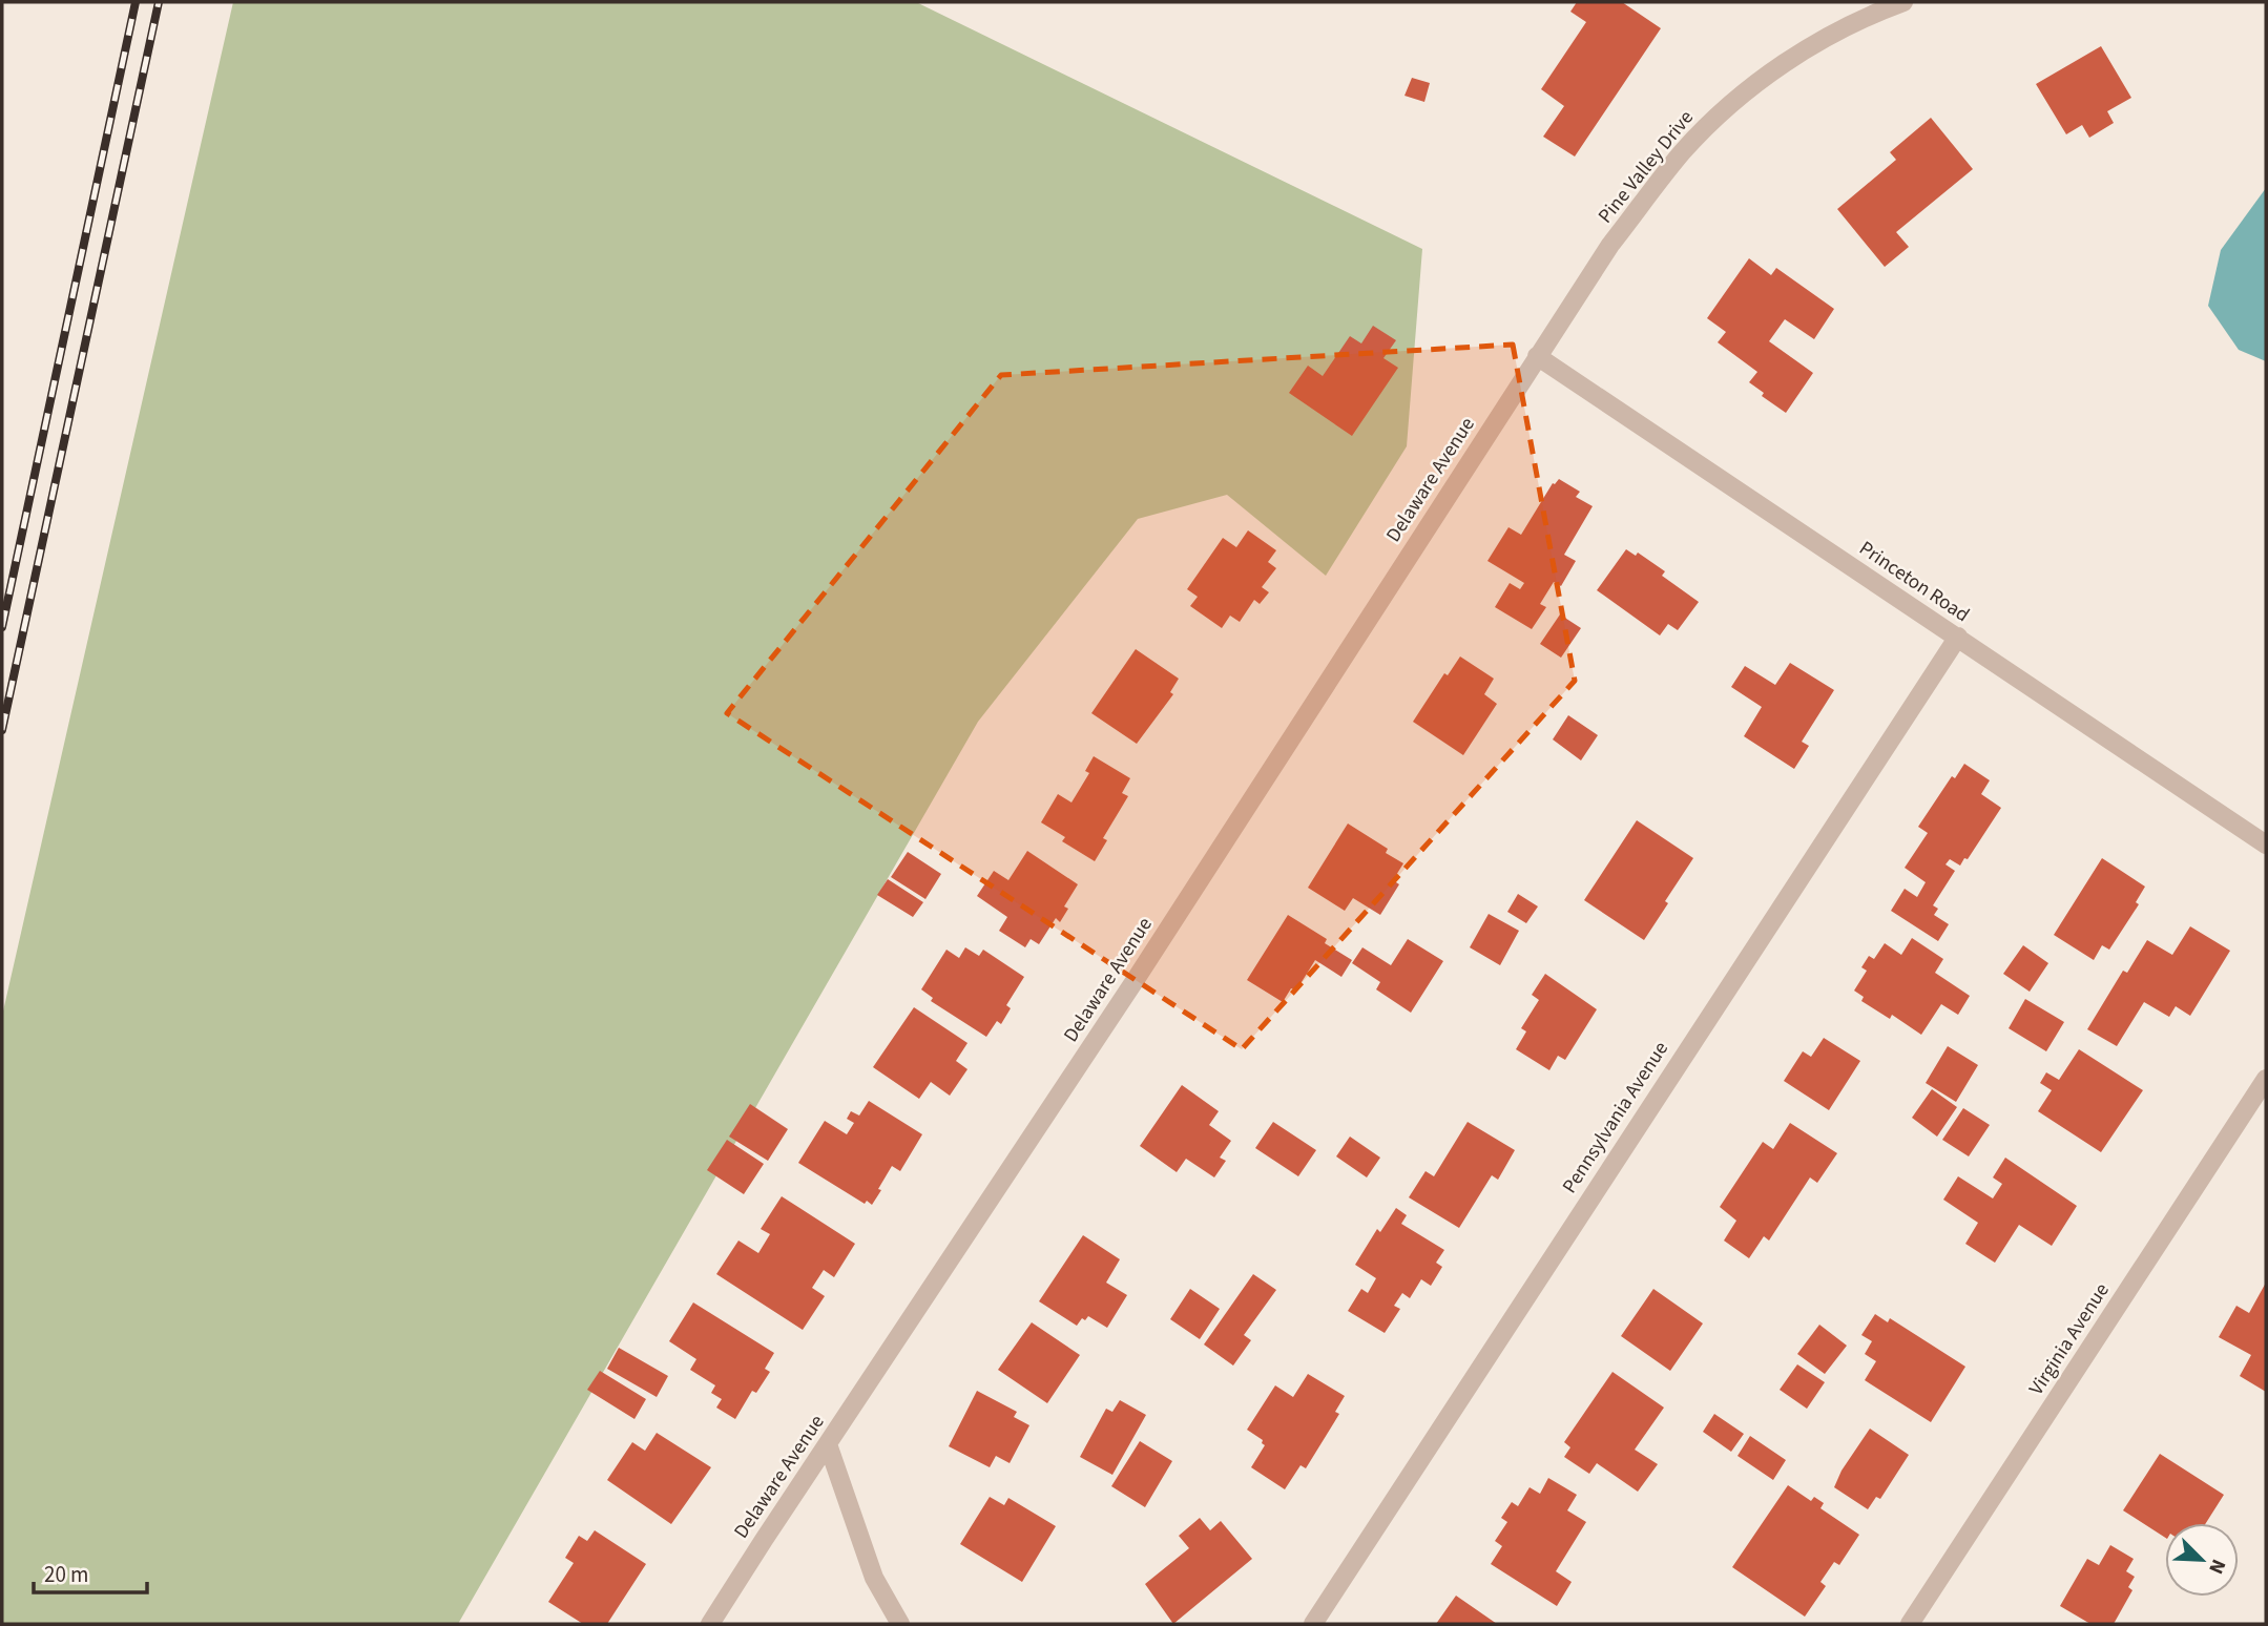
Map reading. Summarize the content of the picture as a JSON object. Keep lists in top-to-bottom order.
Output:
{
  "streets": {
    "street": [
      "Pine Valley Drive",
      "Delaware Avenue",
      "Princeton Road",
      "Pennsylvania Avenue",
      "Virginia Avenue"
    ]
  },
  "crossings": [
    ["Pine Valley Drive", "Delaware Avenue"],
    ["Pine Valley Drive", "Princeton Road"],
    ["Delaware Avenue", "Princeton Road"],
    ["Princeton Road", "Pennsylvania Avenue"]
  ],
  "scale_bar": "20 m",
  "north": "bottom right"
}
